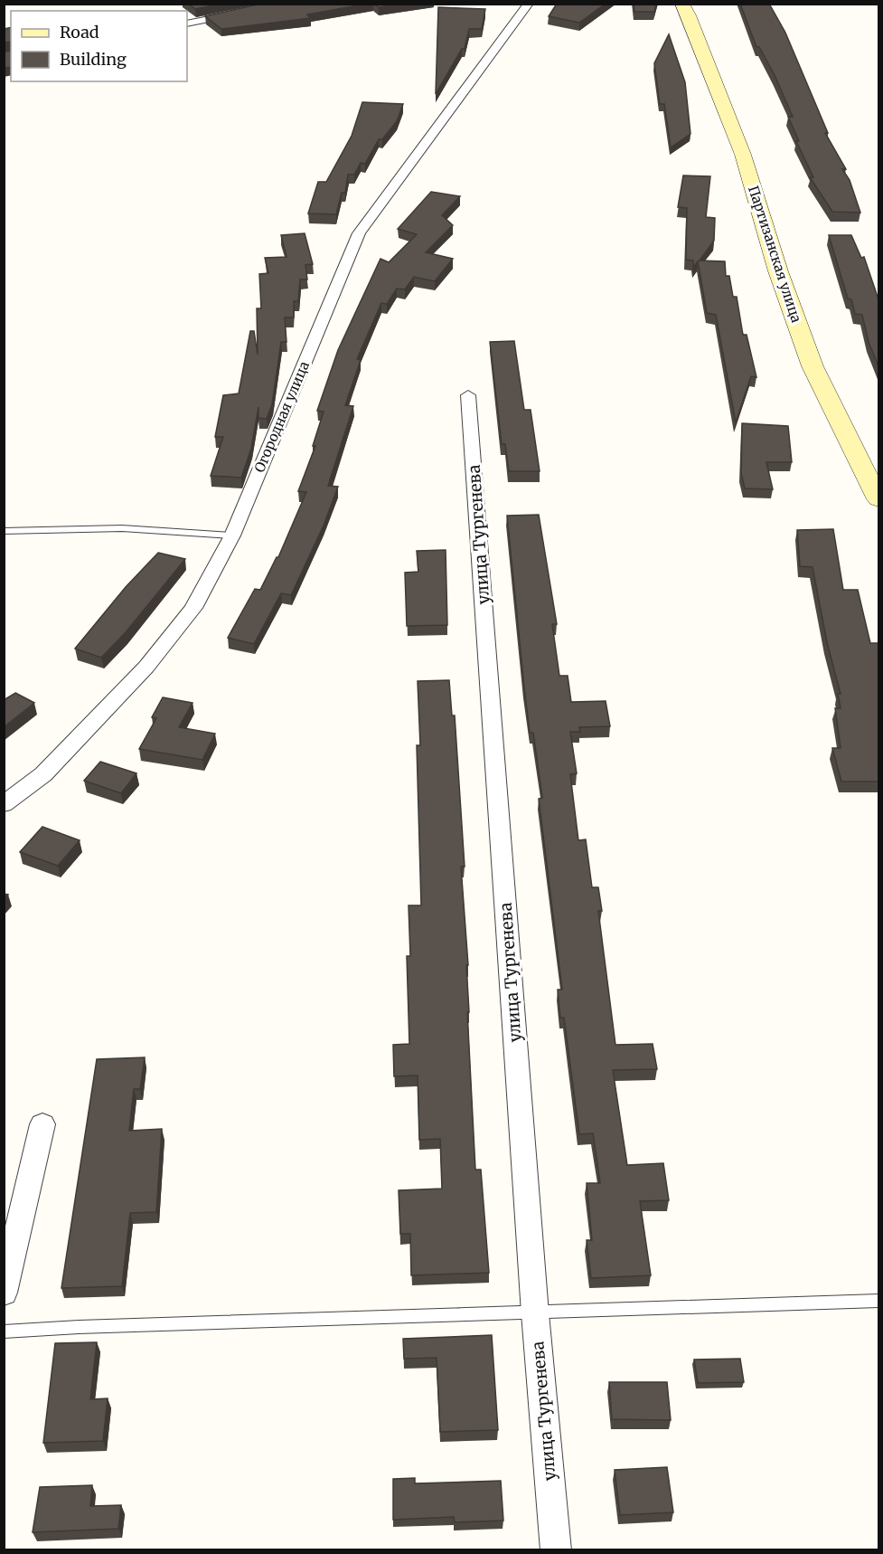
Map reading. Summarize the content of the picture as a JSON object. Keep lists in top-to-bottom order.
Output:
{
  "streets": {
    "street": ["Партизанская улица", "Огородная улица", "улица Тургенева"]
  },
  "legend": ["Road", "Building"]
}
